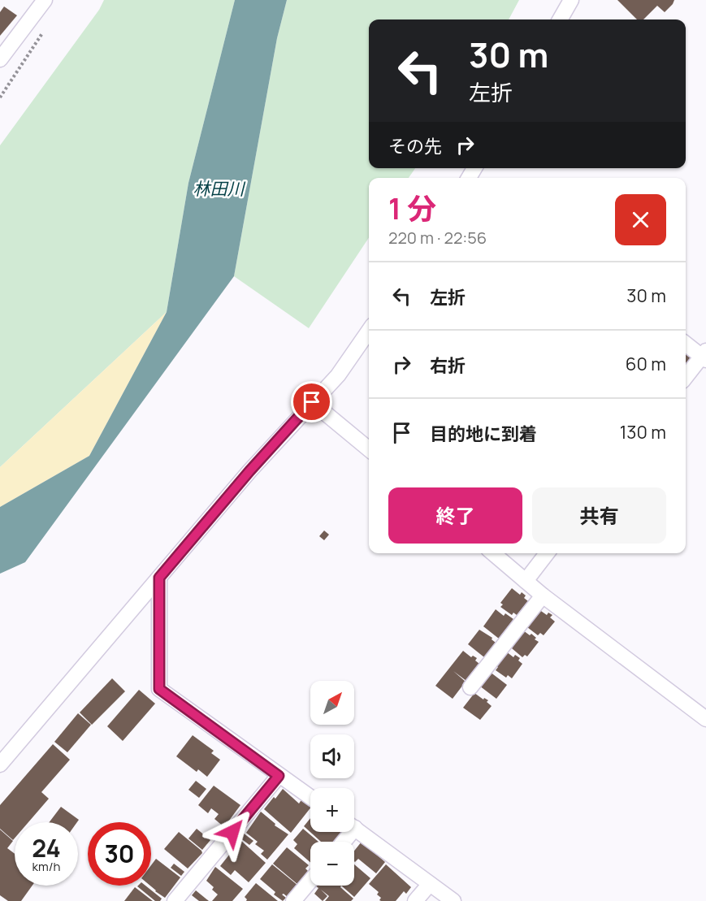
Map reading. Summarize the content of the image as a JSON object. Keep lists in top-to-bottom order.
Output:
{
  "water": ["林田川"],
  "north": "top right",
  "page": {
    "turn": ["30 m", "左折"],
    "then": "その先",
    "heading": ["1 分", "220 m · 22:56"],
    "list": [
      {
        "name": "左折",
        "value": "30 m"
      },
      {
        "name": "右折",
        "value": "60 m"
      },
      {
        "name": "目的地に到着",
        "value": "130 m"
      }
    ],
    "buttons": ["終了", "共有"],
    "map_buttons": ["+", "−"],
    "speed": "24 km/h",
    "limit": "30"
  }
}
